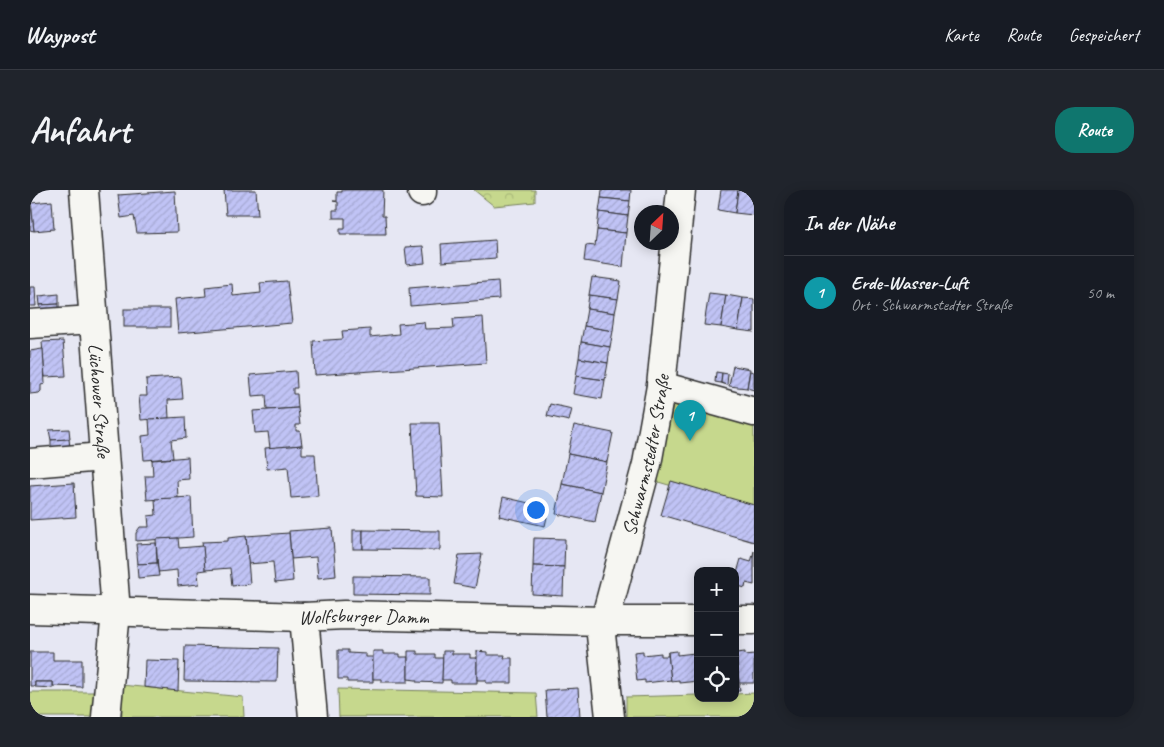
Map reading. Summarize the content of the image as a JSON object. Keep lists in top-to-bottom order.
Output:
{
  "streets": {
    "street": ["Lüchower Straße", "Schwarmstedter Straße", "Wolfsburger Damm"]
  },
  "crossings": [
    ["Lüchower Straße", "Wolfsburger Damm"],
    ["Schwarmstedter Straße", "Wolfsburger Damm"]
  ],
  "north": "top right",
  "page": {
    "header": "Waypost",
    "nav": ["Karte", "Route", "Gespeichert"],
    "buttons": "Route",
    "title": "Anfahrt",
    "heading": "In der Nähe",
    "list": [
      {
        "mark": "1",
        "name": "Erde-Wasser-Luft",
        "note": "Ort · Schwarmstedter Straße",
        "value": "50 m"
      }
    ],
    "pins": "1",
    "map_buttons": ["+", "−"]
  }
}
